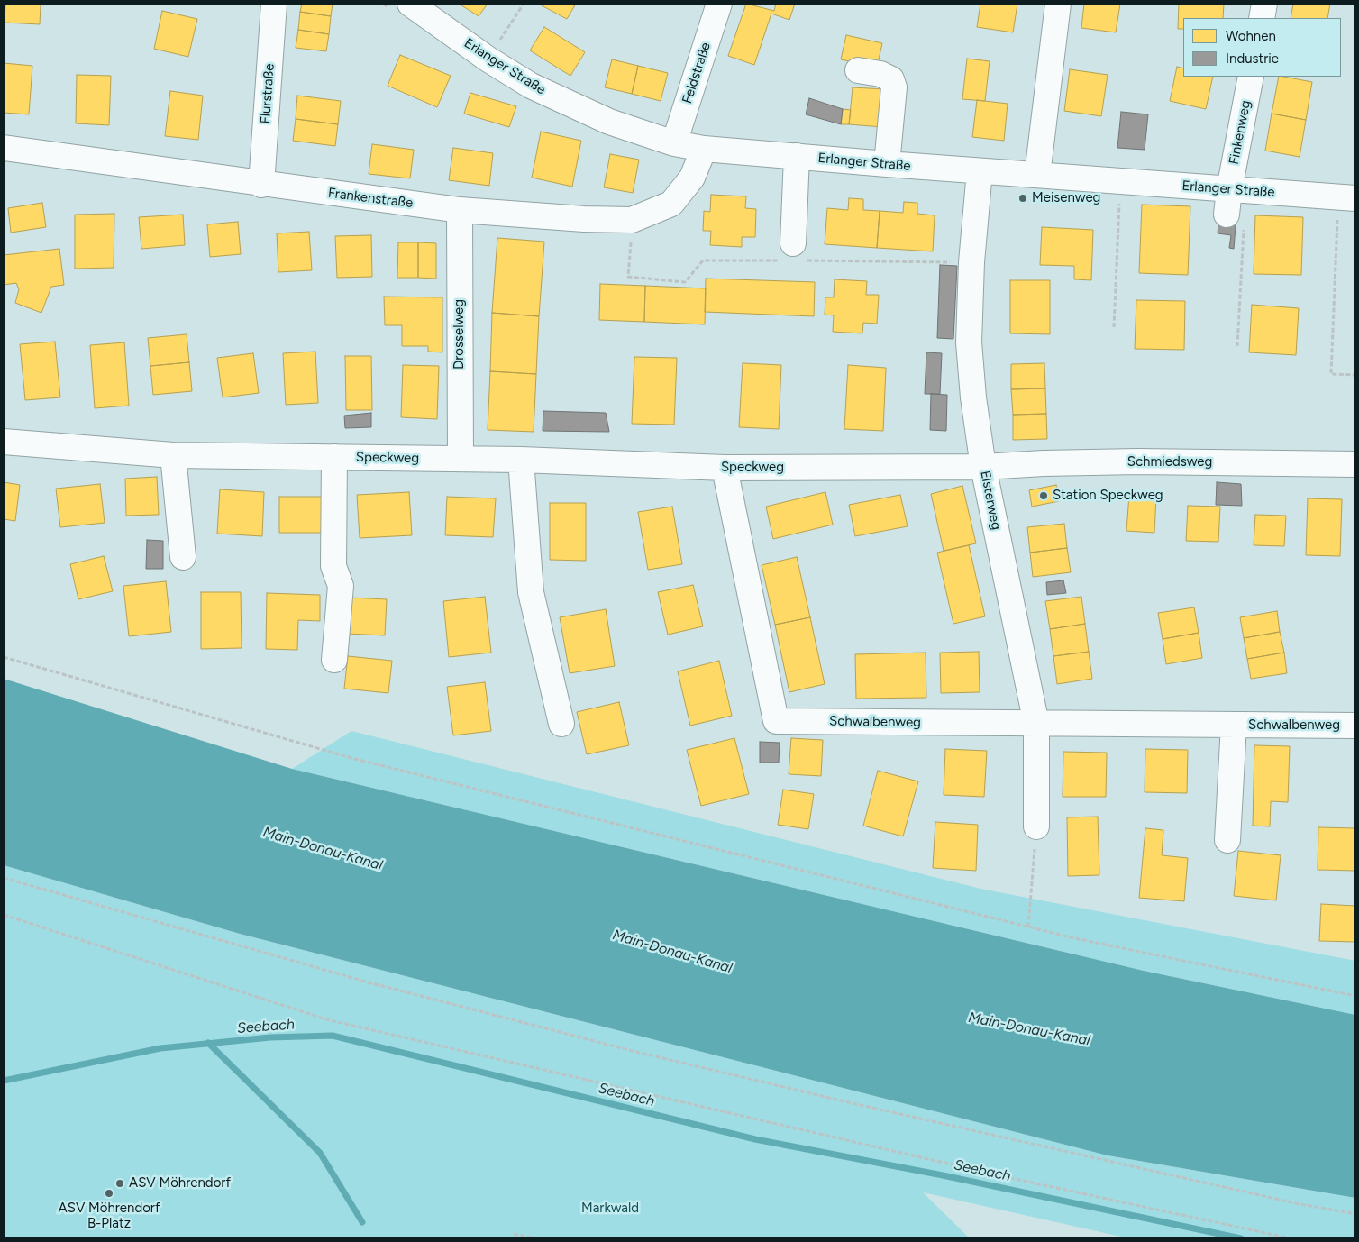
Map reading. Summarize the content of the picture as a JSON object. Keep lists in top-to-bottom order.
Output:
{
  "streets": {
    "street": [
      "Erlanger Straße",
      "Feldstraße",
      "Flurstraße",
      "Finkenweg",
      "Frankenstraße",
      "Drosselweg",
      "Speckweg",
      "Schmiedsweg",
      "Elsterweg",
      "Schwalbenweg"
    ]
  },
  "crossings": [
    ["Erlanger Straße", "Feldstraße"],
    ["Erlanger Straße", "Finkenweg"],
    ["Erlanger Straße", "Frankenstraße"],
    ["Erlanger Straße", "Elsterweg"],
    ["Flurstraße", "Frankenstraße"],
    ["Frankenstraße", "Drosselweg"],
    ["Drosselweg", "Speckweg"],
    ["Speckweg", "Schmiedsweg"],
    ["Speckweg", "Elsterweg"],
    ["Speckweg", "Schwalbenweg"],
    ["Schmiedsweg", "Elsterweg"],
    ["Elsterweg", "Schwalbenweg"]
  ],
  "water": ["Main-Donau-Kanal", "Seebach"],
  "parks": ["Markwald"],
  "places": [
    "Meisenweg",
    "Station Speckweg",
    "ASV Möhrendorf",
    "ASV Möhrendorf B-Platz"
  ],
  "legend": ["Wohnen", "Industrie"]
}
